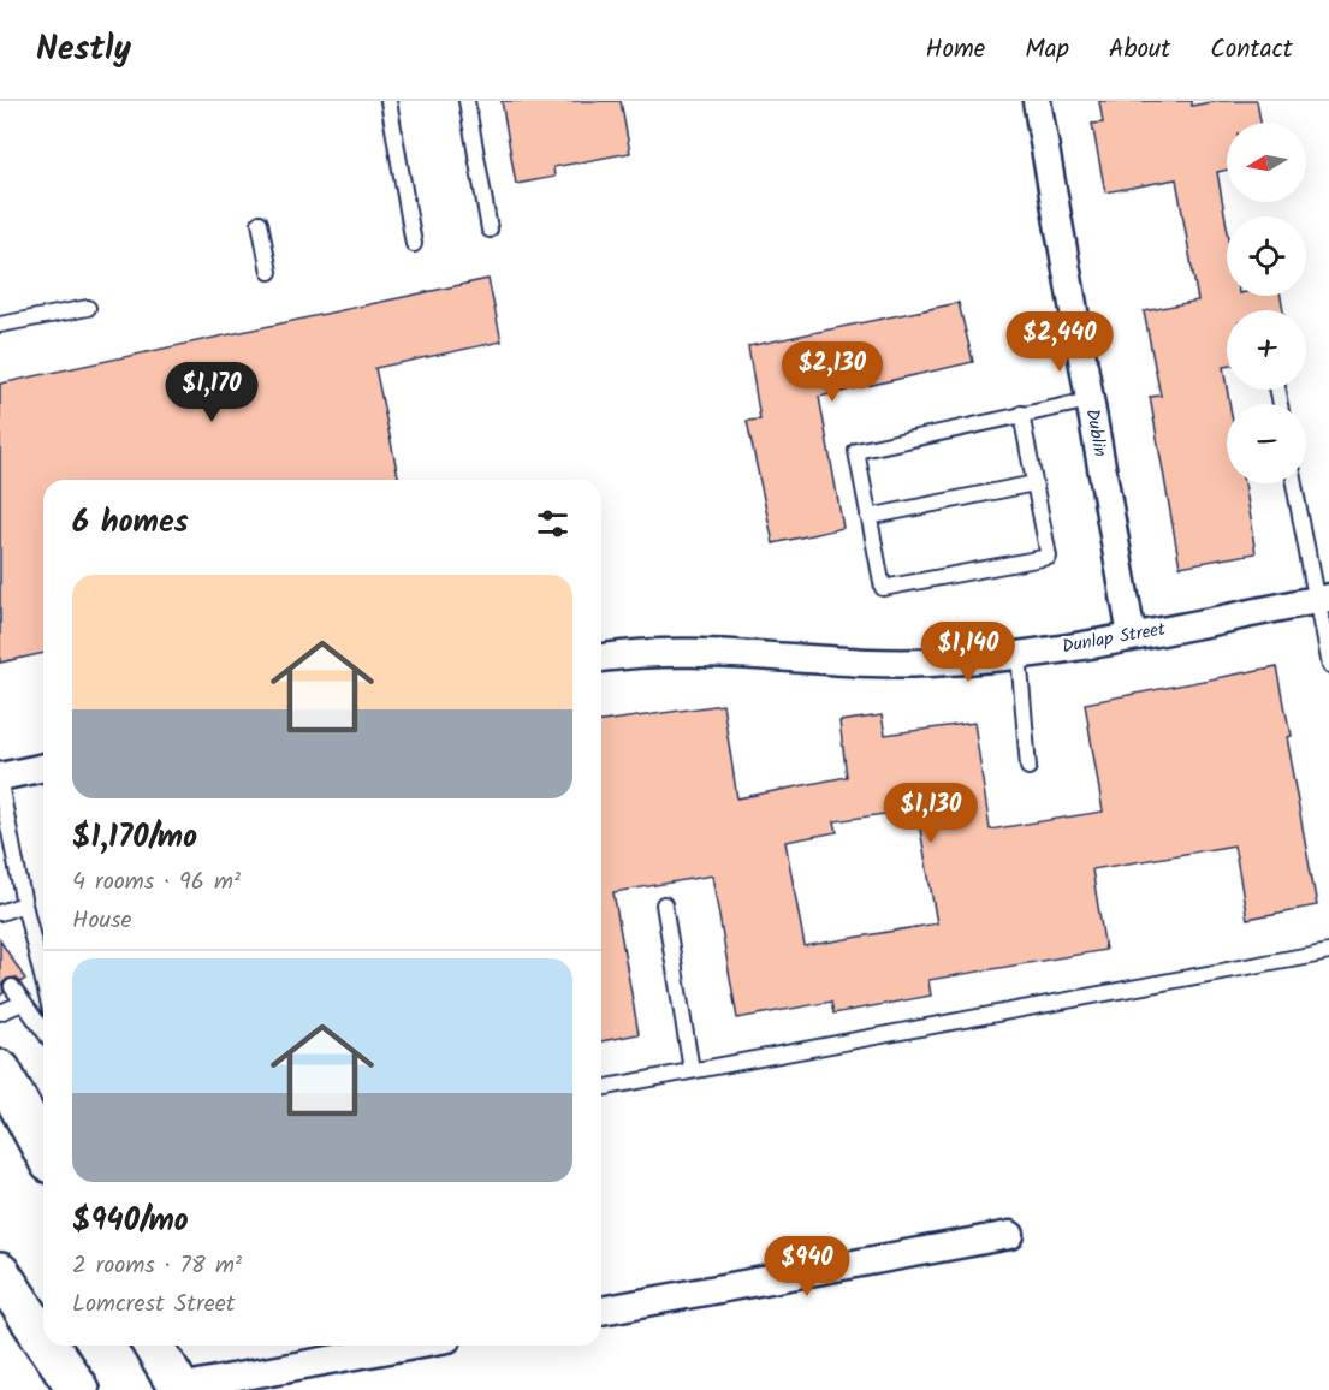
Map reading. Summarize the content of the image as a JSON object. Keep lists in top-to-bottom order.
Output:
{
  "streets": {
    "street": ["Dublin", "Dunlap Street"]
  },
  "crossings": [
    ["Dublin", "Dunlap Street"]
  ],
  "north": "left",
  "page": {
    "header": "Nestly",
    "nav": [
      "Home",
      "Map",
      "About",
      "Contact"
    ],
    "map_buttons": ["+", "−"],
    "price": [
      "$2,440",
      "$2,130",
      "$1,170",
      "$1,140",
      "$1,130",
      "$940"
    ],
    "heading": "6 homes",
    "list": [
      {
        "name": "$1,170/mo",
        "note": "4 rooms · 96 m² · House"
      },
      {
        "name": "$940/mo",
        "note": "2 rooms · 78 m² · Lomcrest Street"
      }
    ]
  }
}
